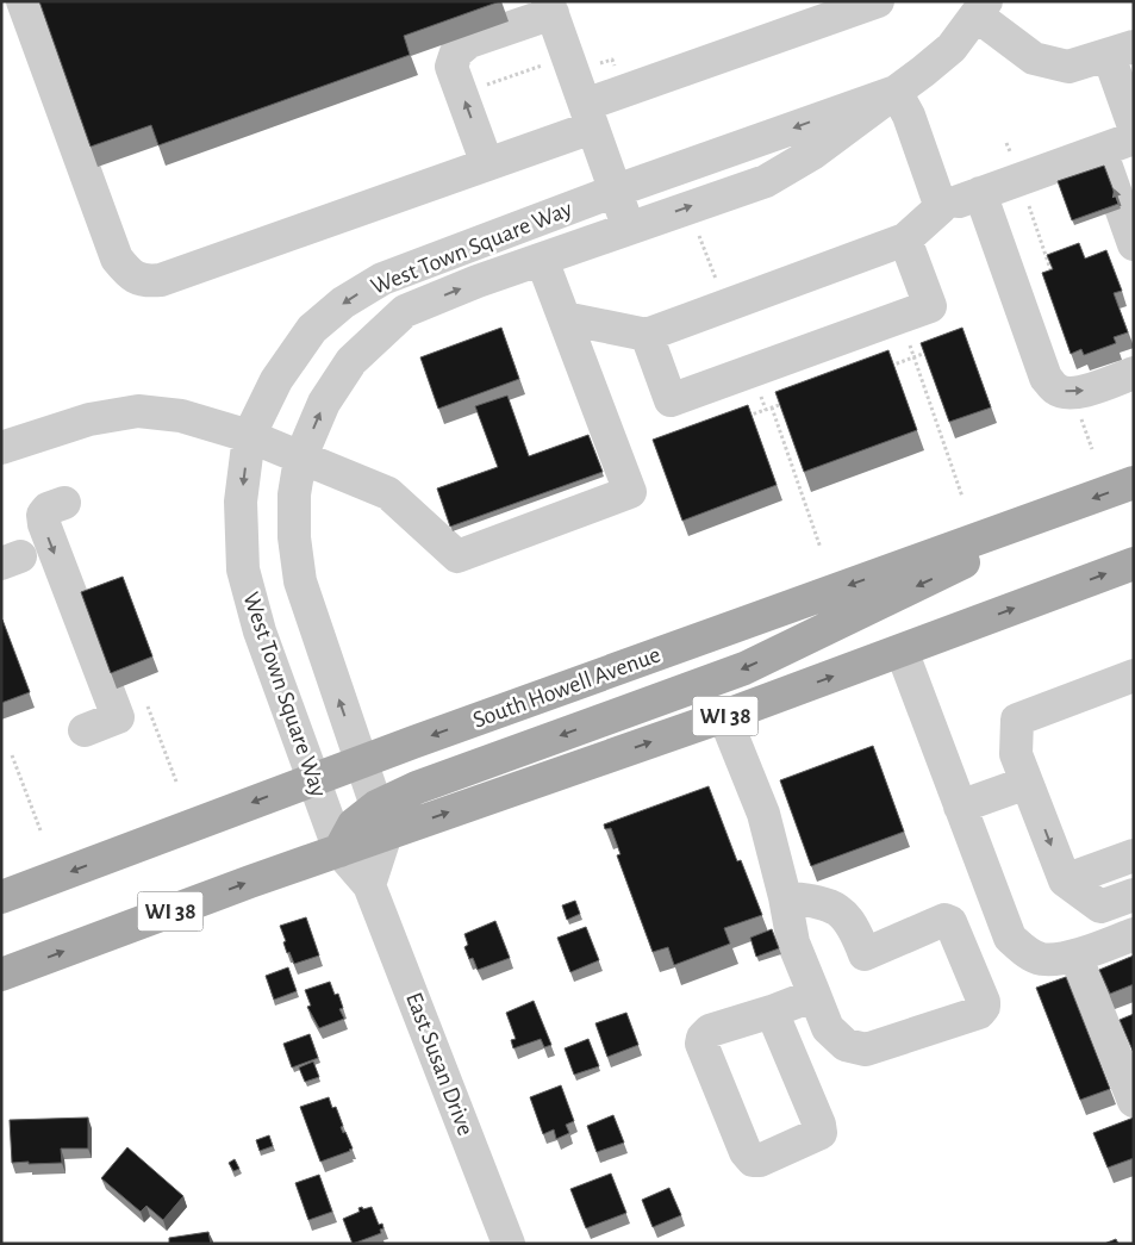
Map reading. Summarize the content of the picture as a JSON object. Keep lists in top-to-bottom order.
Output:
{
  "streets": {
    "main road": ["South Howell Avenue", "WI 38"],
    "street": ["West Town Square Way", "East Susan Drive"]
  },
  "crossings": [
    ["West Town Square Way", "South Howell Avenue"],
    ["West Town Square Way", "WI 38"],
    ["West Town Square Way", "East Susan Drive"],
    ["WI 38", "East Susan Drive"]
  ]
}
